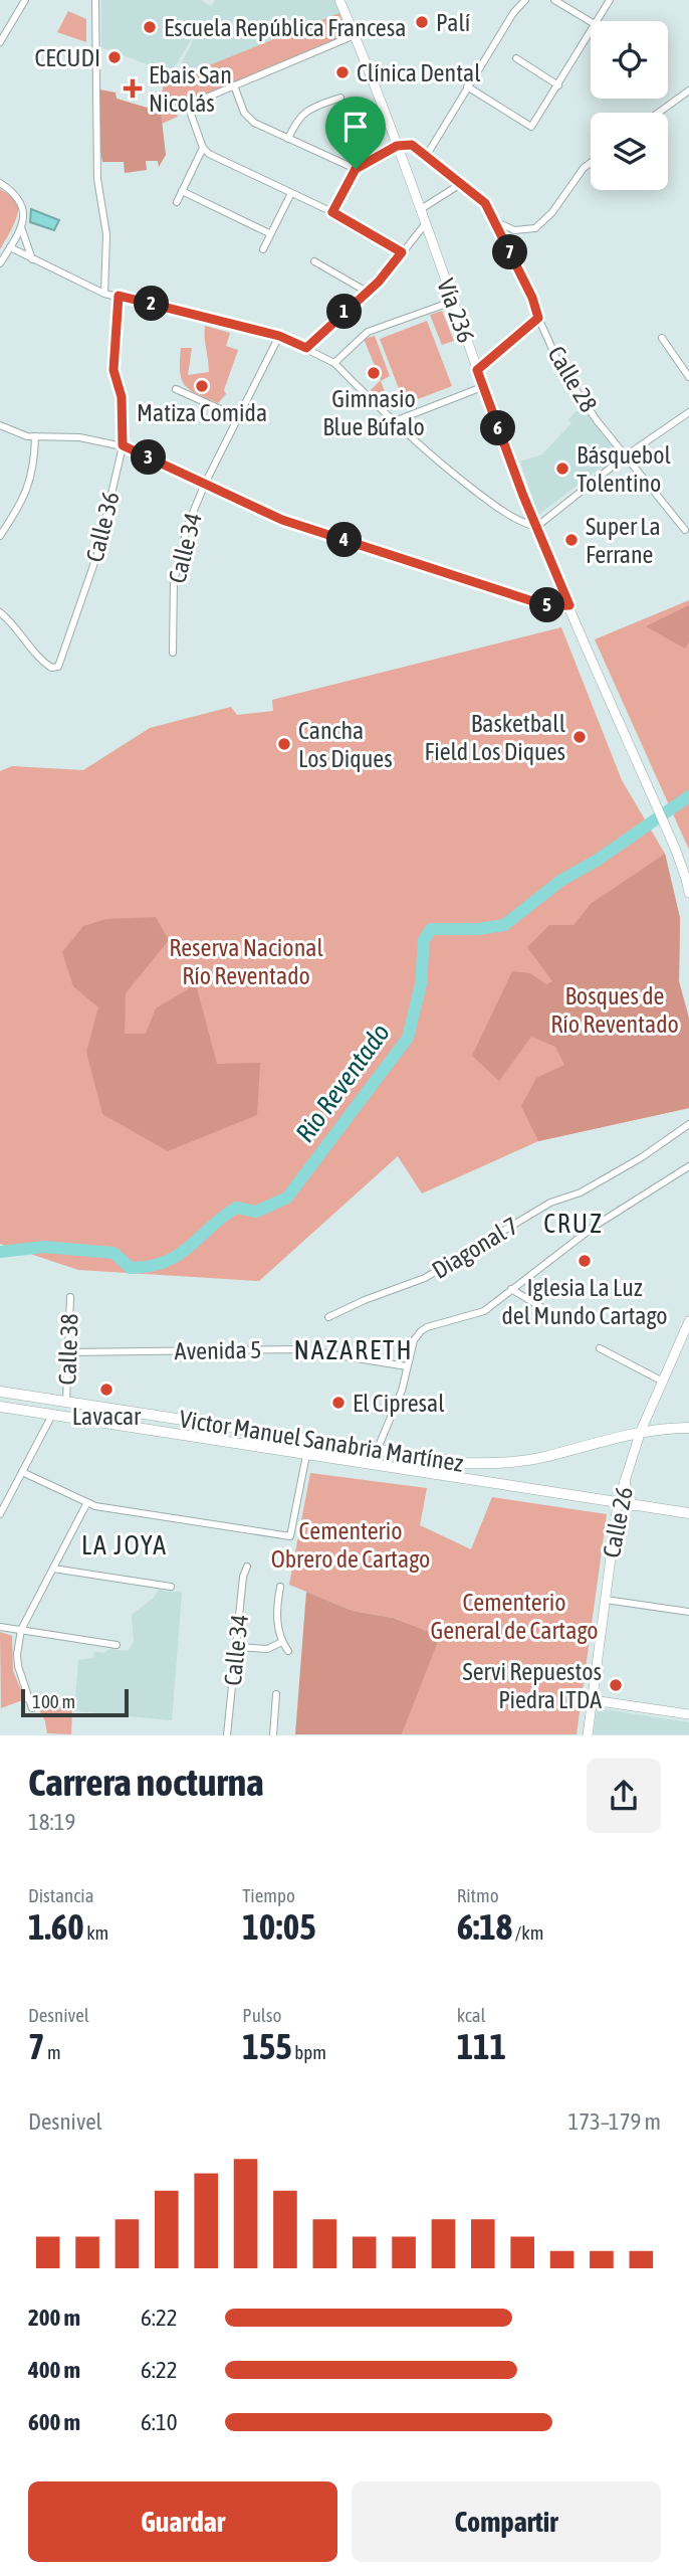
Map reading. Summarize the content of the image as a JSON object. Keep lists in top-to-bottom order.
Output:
{
  "streets": {
    "main road": ["Vía 236", "Victor Manuel Sanabria Martínez", "Calle 26"],
    "street": [
      "Calle 28",
      "Calle 36",
      "Calle 34",
      "Diagonal 7",
      "Calle 38",
      "Avenida 5"
    ]
  },
  "crossings": [
    ["Vía 236", "Calle 28"],
    ["Calle 38", "Avenida 5"],
    ["Calle 38", "Victor Manuel Sanabria Martínez"],
    ["Victor Manuel Sanabria Martínez", "Calle 26"]
  ],
  "districts": ["CRUZ", "NAZARETH", "LA JOYA"],
  "water": ["Rio Reventado"],
  "parks": [
    "Reserva Nacional Río Reventado",
    "Bosques de Río Reventado",
    "Cementerio Obrero de Cartago",
    "Cementerio General de Cartago"
  ],
  "places": {
    "other": [
      "Palí",
      "Escuela República Francesa",
      "CECUDI",
      "Clínica Dental",
      "Gimnasio Blue Búfalo",
      "Matiza Comida",
      "Básquebol Tolentino",
      "Super La Ferrane",
      "Basketball Field Los Diques",
      "Cancha Los Diques",
      "Iglesia La Luz del Mundo Cartago",
      "Lavacar",
      "El Cipresal",
      "Servi Repuestos Piedra LTDA"
    ],
    "health": ["Ebais San Nicolás"]
  },
  "scale_bar": "100 m",
  "page": {
    "pins": [
      "7",
      "2",
      "1",
      "6",
      "3",
      "4",
      "5"
    ],
    "scale": "100 m",
    "heading": ["Carrera nocturna", "18:19"],
    "stats": [
      ["Distancia", "1.60 km"],
      ["Tiempo", "10:05"],
      ["Ritmo", "6:18 /km"],
      ["Desnivel", "7 m"],
      ["Pulso", "155 bpm"],
      ["kcal", "111"]
    ],
    "chart": ["Desnivel", "173–179 m"],
    "list": [
      {
        "name": "200 m",
        "note": "6:22"
      },
      {
        "name": "400 m",
        "note": "6:22"
      },
      {
        "name": "600 m",
        "note": "6:10"
      }
    ],
    "buttons": ["Guardar", "Compartir"]
  }
}
